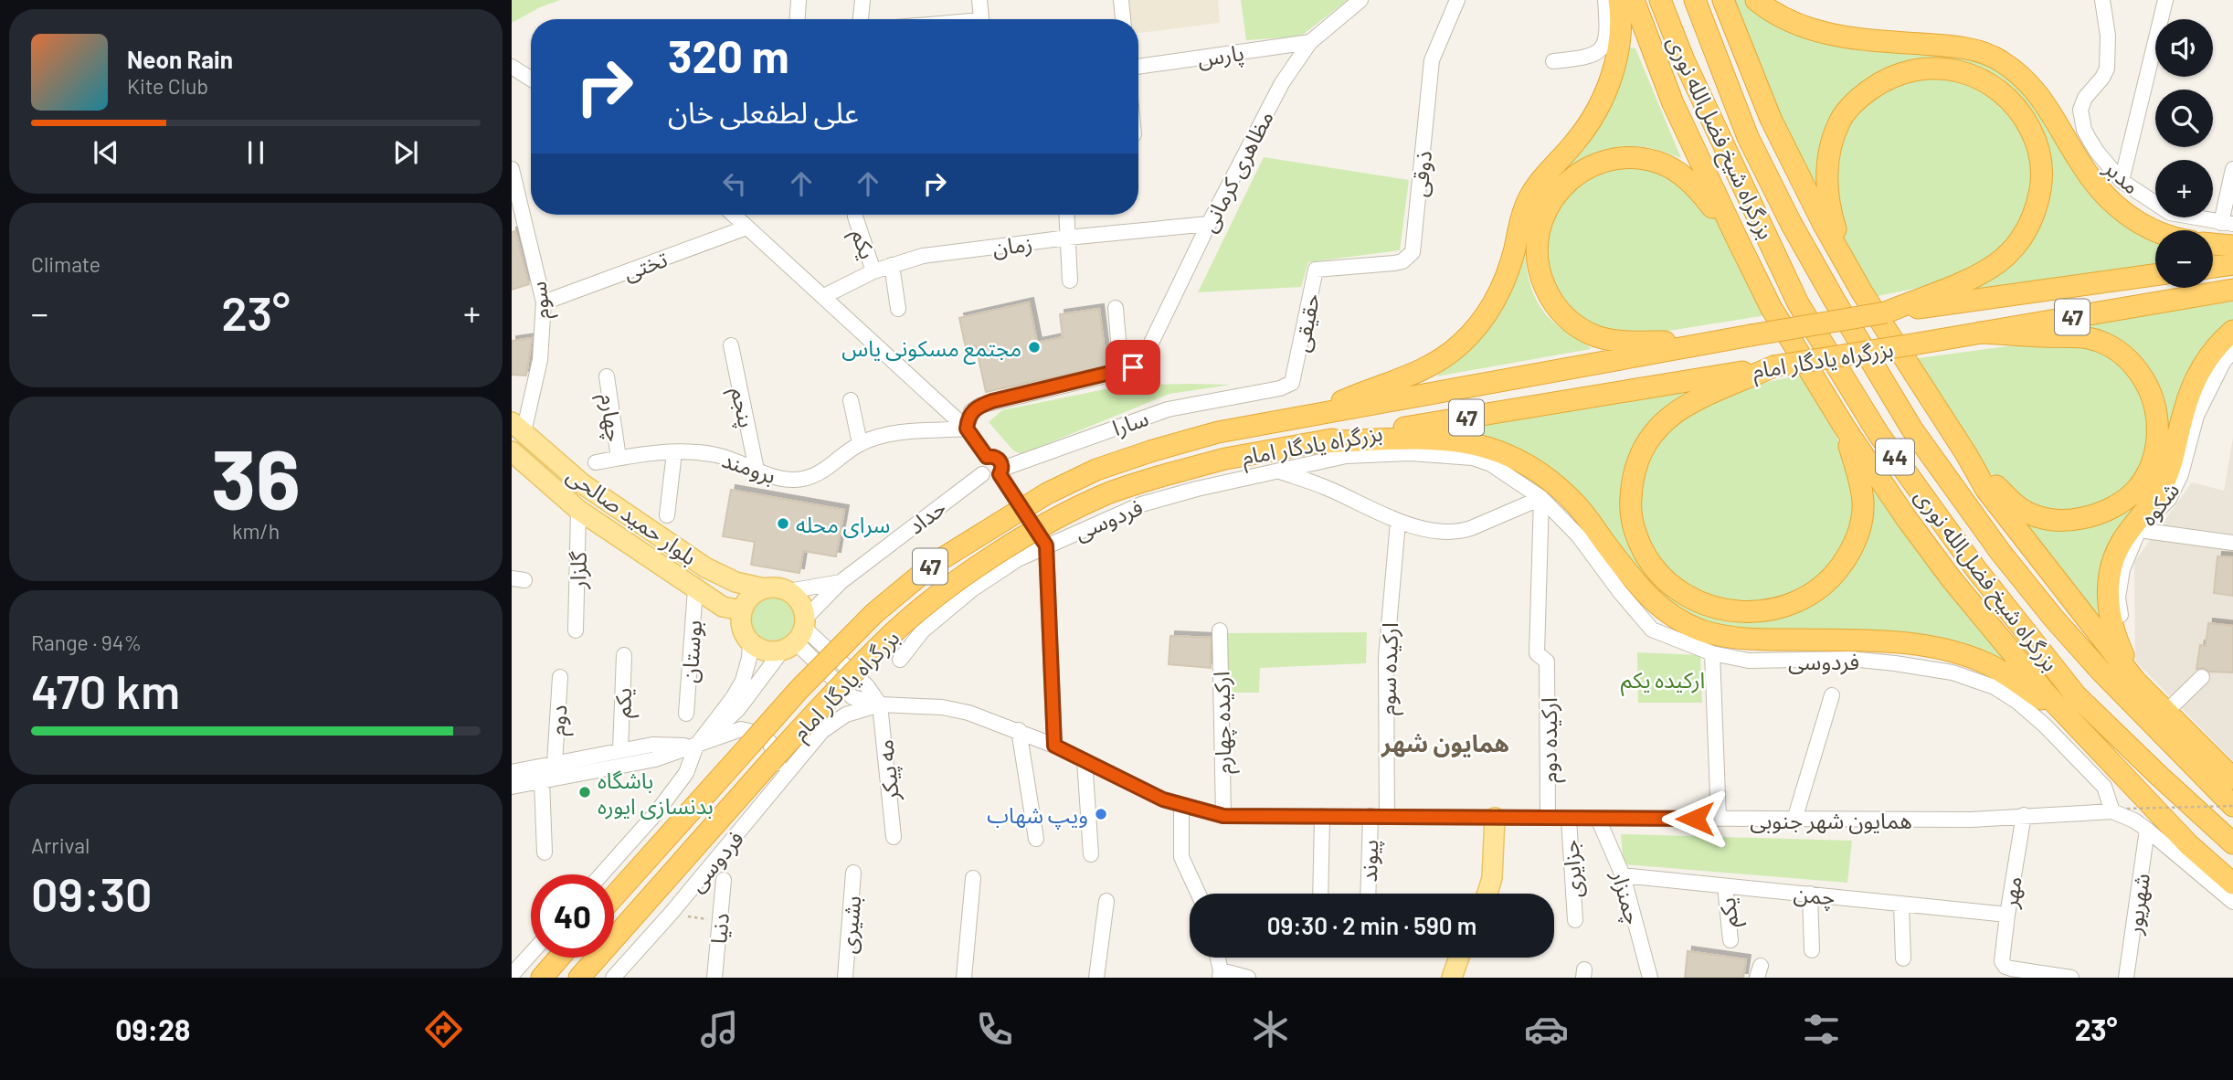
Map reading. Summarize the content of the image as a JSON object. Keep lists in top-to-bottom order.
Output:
{
  "streets": {
    "highway": [
      "بزرگراه شیخ فضل‌الله نوری",
      "47",
      "بزرگراه یادگار امام",
      "44"
    ],
    "main road": ["بلوار حمید صالحی"],
    "street": [
      "پارس",
      "مظاهری کرمانی",
      "ذوقی",
      "مدبر",
      "یکم",
      "زمان",
      "تختی",
      "سوم",
      "حقیقی",
      "پنجم",
      "چهارم",
      "سارا",
      "برومند",
      "شکوه",
      "حداد",
      "فردوسی",
      "گلزار",
      "بوستان",
      "ارکیده سوم",
      "دوم",
      "ارکیده چهارم",
      "ارکیده دوم",
      "مه‌ پیکر",
      "همایون‌ شهر جنوبی",
      "پیوند",
      "جزایری",
      "مهر",
      "چمن",
      "چمنزار",
      "شهریور",
      "بشیری",
      "دنیا"
    ]
  },
  "crossings": [
    ["پارس", "مظاهری کرمانی"],
    ["مظاهری کرمانی", "زمان"],
    ["ذوقی", "حقیقی"],
    ["یکم", "زمان"],
    ["یکم", "چمن"],
    ["تختی", "سوم"],
    ["سوم", "بلوار حمید صالحی"],
    ["حقیقی", "سارا"],
    ["پنجم", "برومند"],
    ["چهارم", "برومند"],
    ["سارا", "حداد"],
    ["بلوار حمید صالحی", "حداد"],
    ["بلوار حمید صالحی", "گلزار"],
    ["بلوار حمید صالحی", "بوستان"],
    ["فردوسی", "ارکیده دوم"],
    ["فردوسی", "مه‌ پیکر"],
    ["فردوسی", "همایون‌ شهر جنوبی"],
    ["ارکیده سوم", "همایون‌ شهر جنوبی"],
    ["ارکیده چهارم", "همایون‌ شهر جنوبی"],
    ["ارکیده دوم", "همایون‌ شهر جنوبی"],
    ["مه‌ پیکر", "همایون‌ شهر جنوبی"],
    ["همایون‌ شهر جنوبی", "پیوند"],
    ["همایون‌ شهر جنوبی", "جزایری"],
    ["همایون‌ شهر جنوبی", "مهر"],
    ["همایون‌ شهر جنوبی", "چمنزار"],
    ["مهر", "چمن"],
    ["چمن", "چمنزار"]
  ],
  "districts": ["همایون شهر"],
  "parks": ["ارکیده یکم"],
  "places": [
    "مجتمع مسکونی یاس",
    "سرای محله",
    "باشگاه بدنسازی ایوره",
    "ویپ شهاب"
  ],
  "page": {
    "map_buttons": ["+", "−"],
    "turn": ["320 m", "علی لطفعلی خان"],
    "song": ["Neon Rain", "Kite Club"],
    "tile": [
      "Climate",
      ["36", "km/h"],
      ["Range · 94%", "470 km"],
      ["Arrival", "09:30"]
    ],
    "heat": ["−", "23°", "+"],
    "limit": "40",
    "trip": "09:30 · 2 min · 590 m",
    "tabs": ["09:28", "23°"]
  }
}
